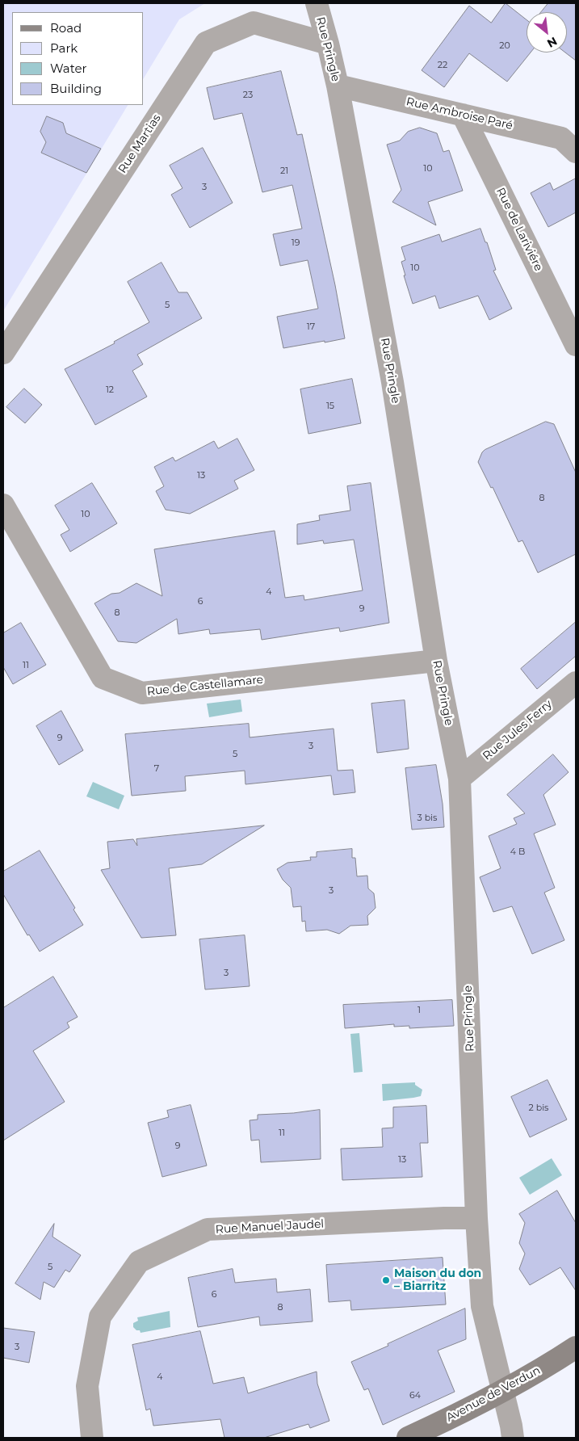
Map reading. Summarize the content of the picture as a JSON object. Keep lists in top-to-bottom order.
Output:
{
  "streets": {
    "main road": ["Avenue de Verdun"],
    "street": [
      "Rue Pringle",
      "Rue Ambroise Paré",
      "Rue Martias",
      "Rue de Lariviére",
      "Rue de Castellamare",
      "Rue Jules Ferry",
      "Rue Manuel Jaudel"
    ]
  },
  "crossings": [
    ["Rue Pringle", "Rue Ambroise Paré"],
    ["Rue Pringle", "Rue Martias"],
    ["Rue Pringle", "Rue de Castellamare"],
    ["Rue Pringle", "Rue Jules Ferry"],
    ["Rue Pringle", "Rue Manuel Jaudel"],
    ["Rue Pringle", "Avenue de Verdun"],
    ["Rue Ambroise Paré", "Rue de Lariviére"]
  ],
  "places": ["Maison du don – Biarritz"],
  "house_numbers": [
    "20",
    "22",
    "23",
    "10",
    "21",
    "3",
    "19",
    "10",
    "5",
    "17",
    "12",
    "15",
    "13",
    "8",
    "10",
    "4",
    "6",
    "9",
    "8",
    "11",
    "9",
    "3",
    "5",
    "7",
    "3 bis",
    "4 B",
    "3",
    "3",
    "1",
    "2 bis",
    "11",
    "9",
    "13",
    "5",
    "6",
    "8",
    "3",
    "4",
    "64"
  ],
  "legend": [
    "Road",
    "Park",
    "Water",
    "Building"
  ],
  "north": "bottom right"
}
